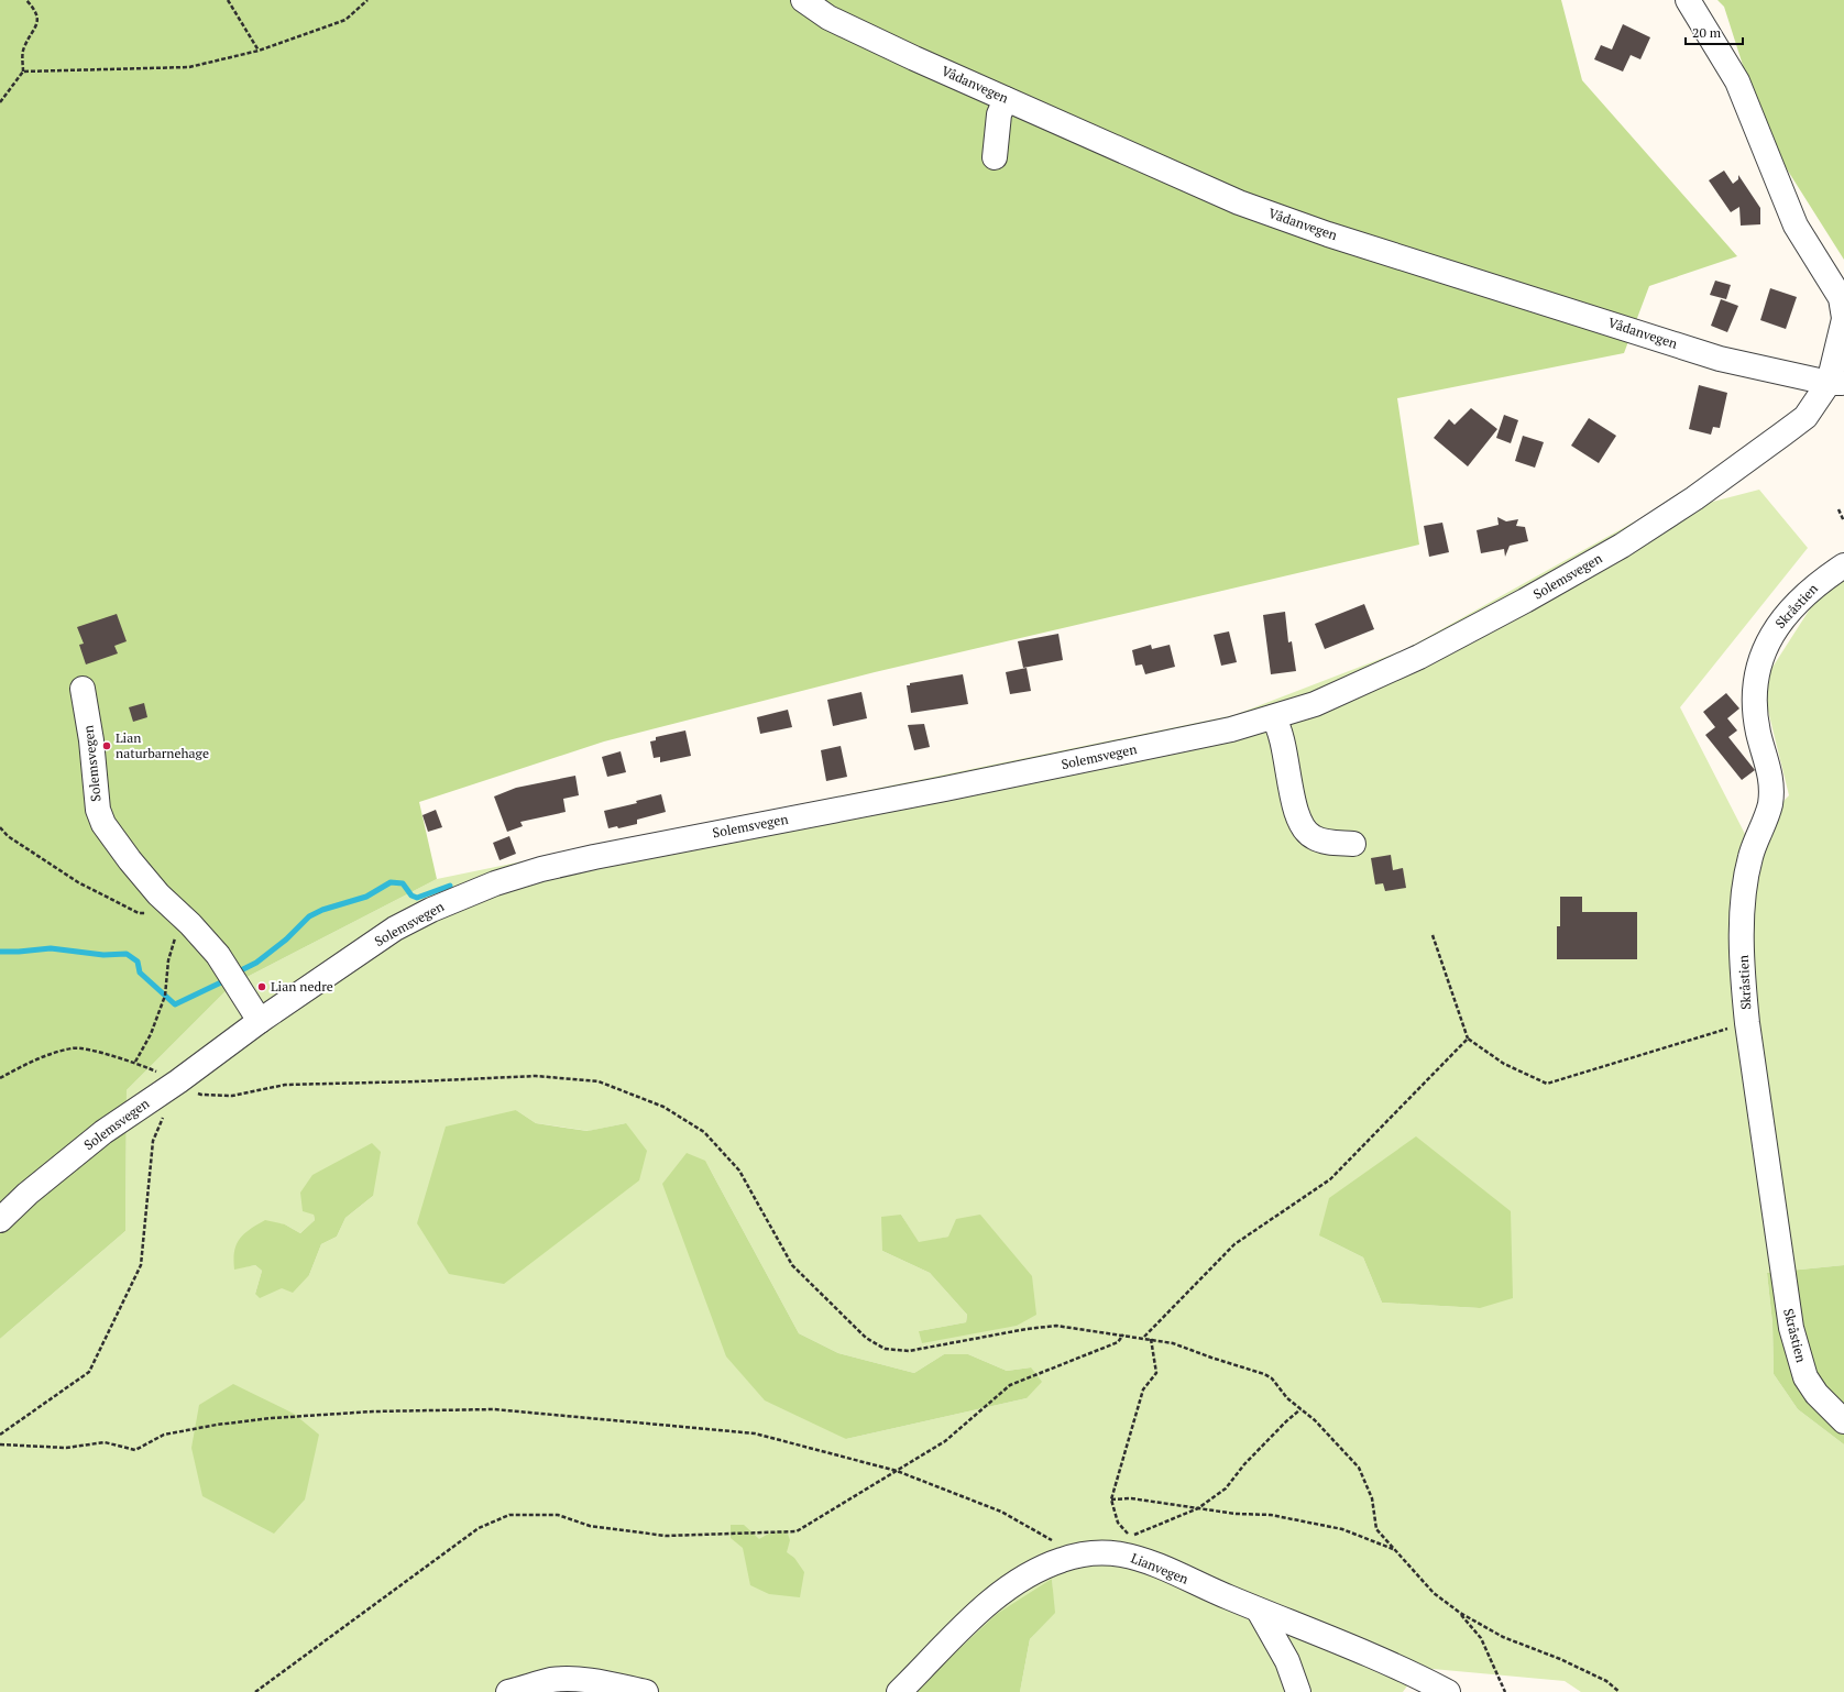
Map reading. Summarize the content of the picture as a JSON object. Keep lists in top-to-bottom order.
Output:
{
  "streets": {
    "street": [
      "Vådanvegen",
      "Solemsvegen",
      "Skråstien",
      "Lianvegen"
    ]
  },
  "crossings": [
    ["Vådanvegen", "Solemsvegen"]
  ],
  "places": ["Lian naturbarnehage", "Lian nedre"],
  "scale_bar": "20 m"
}
